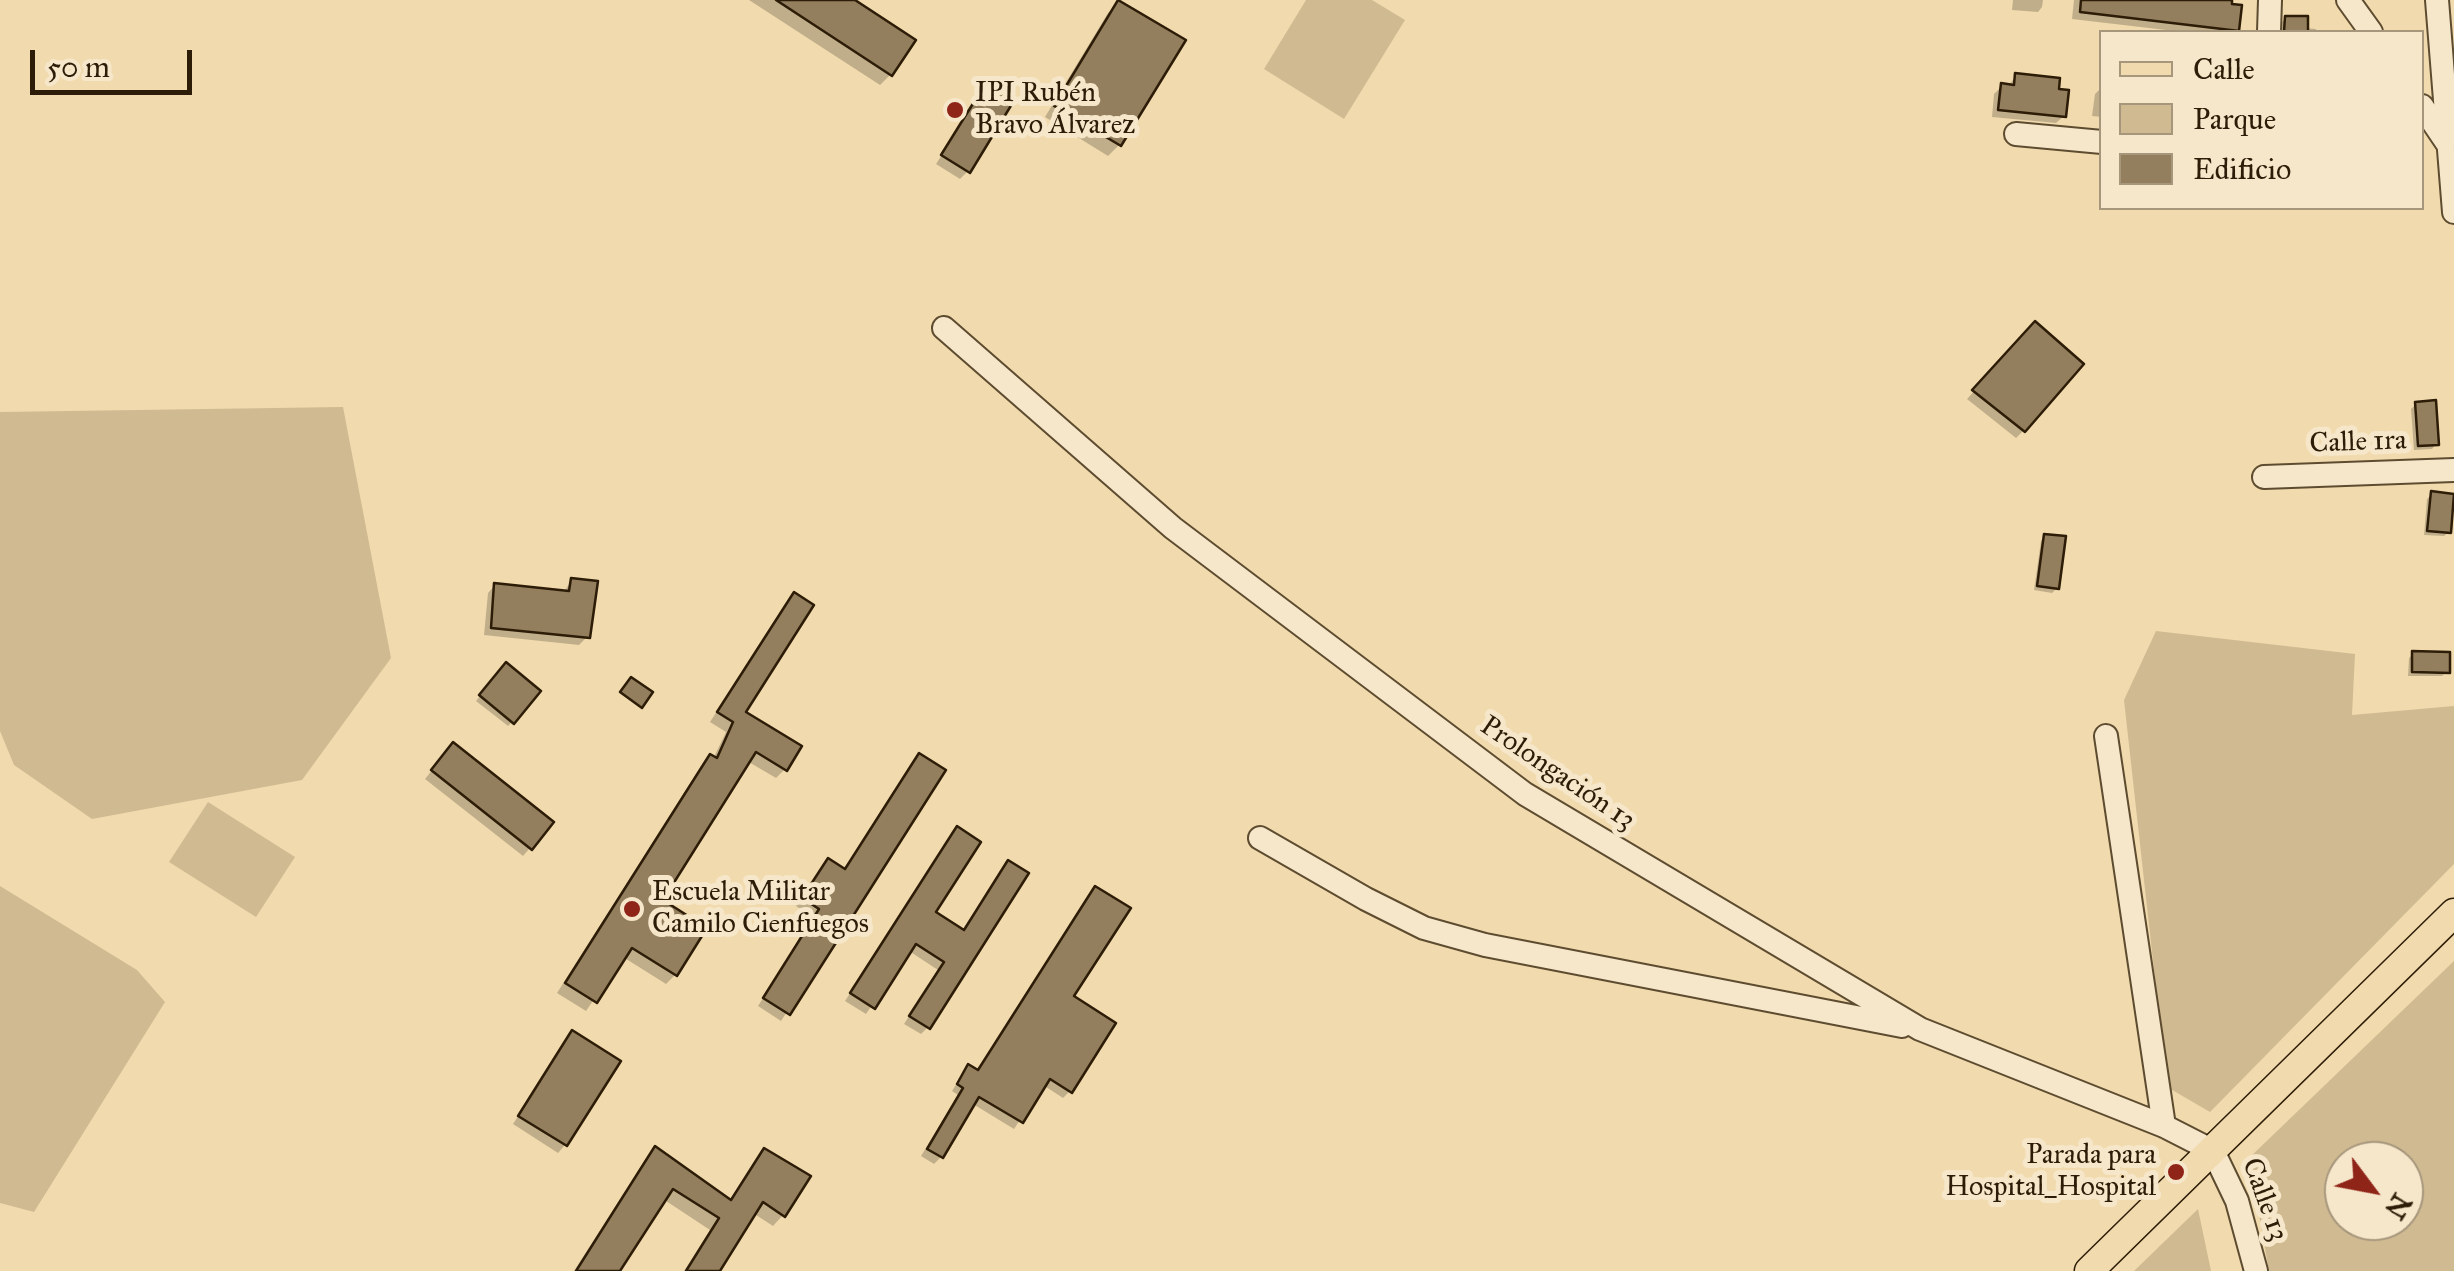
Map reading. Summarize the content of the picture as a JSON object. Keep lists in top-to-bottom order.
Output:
{
  "streets": {
    "street": ["Calle 1ra", "Prolongación 13", "Calle 13"]
  },
  "crossings": [
    ["Prolongación 13", "Calle 13"]
  ],
  "places": ["IPI Rubén Bravo Álvarez", "Escuela Militar Camilo Cienfuegos", "Parada para Hospital_Hospital"],
  "legend": ["Calle", "Parque", "Edificio"],
  "scale_bar": "50 m",
  "north": "bottom right"
}
